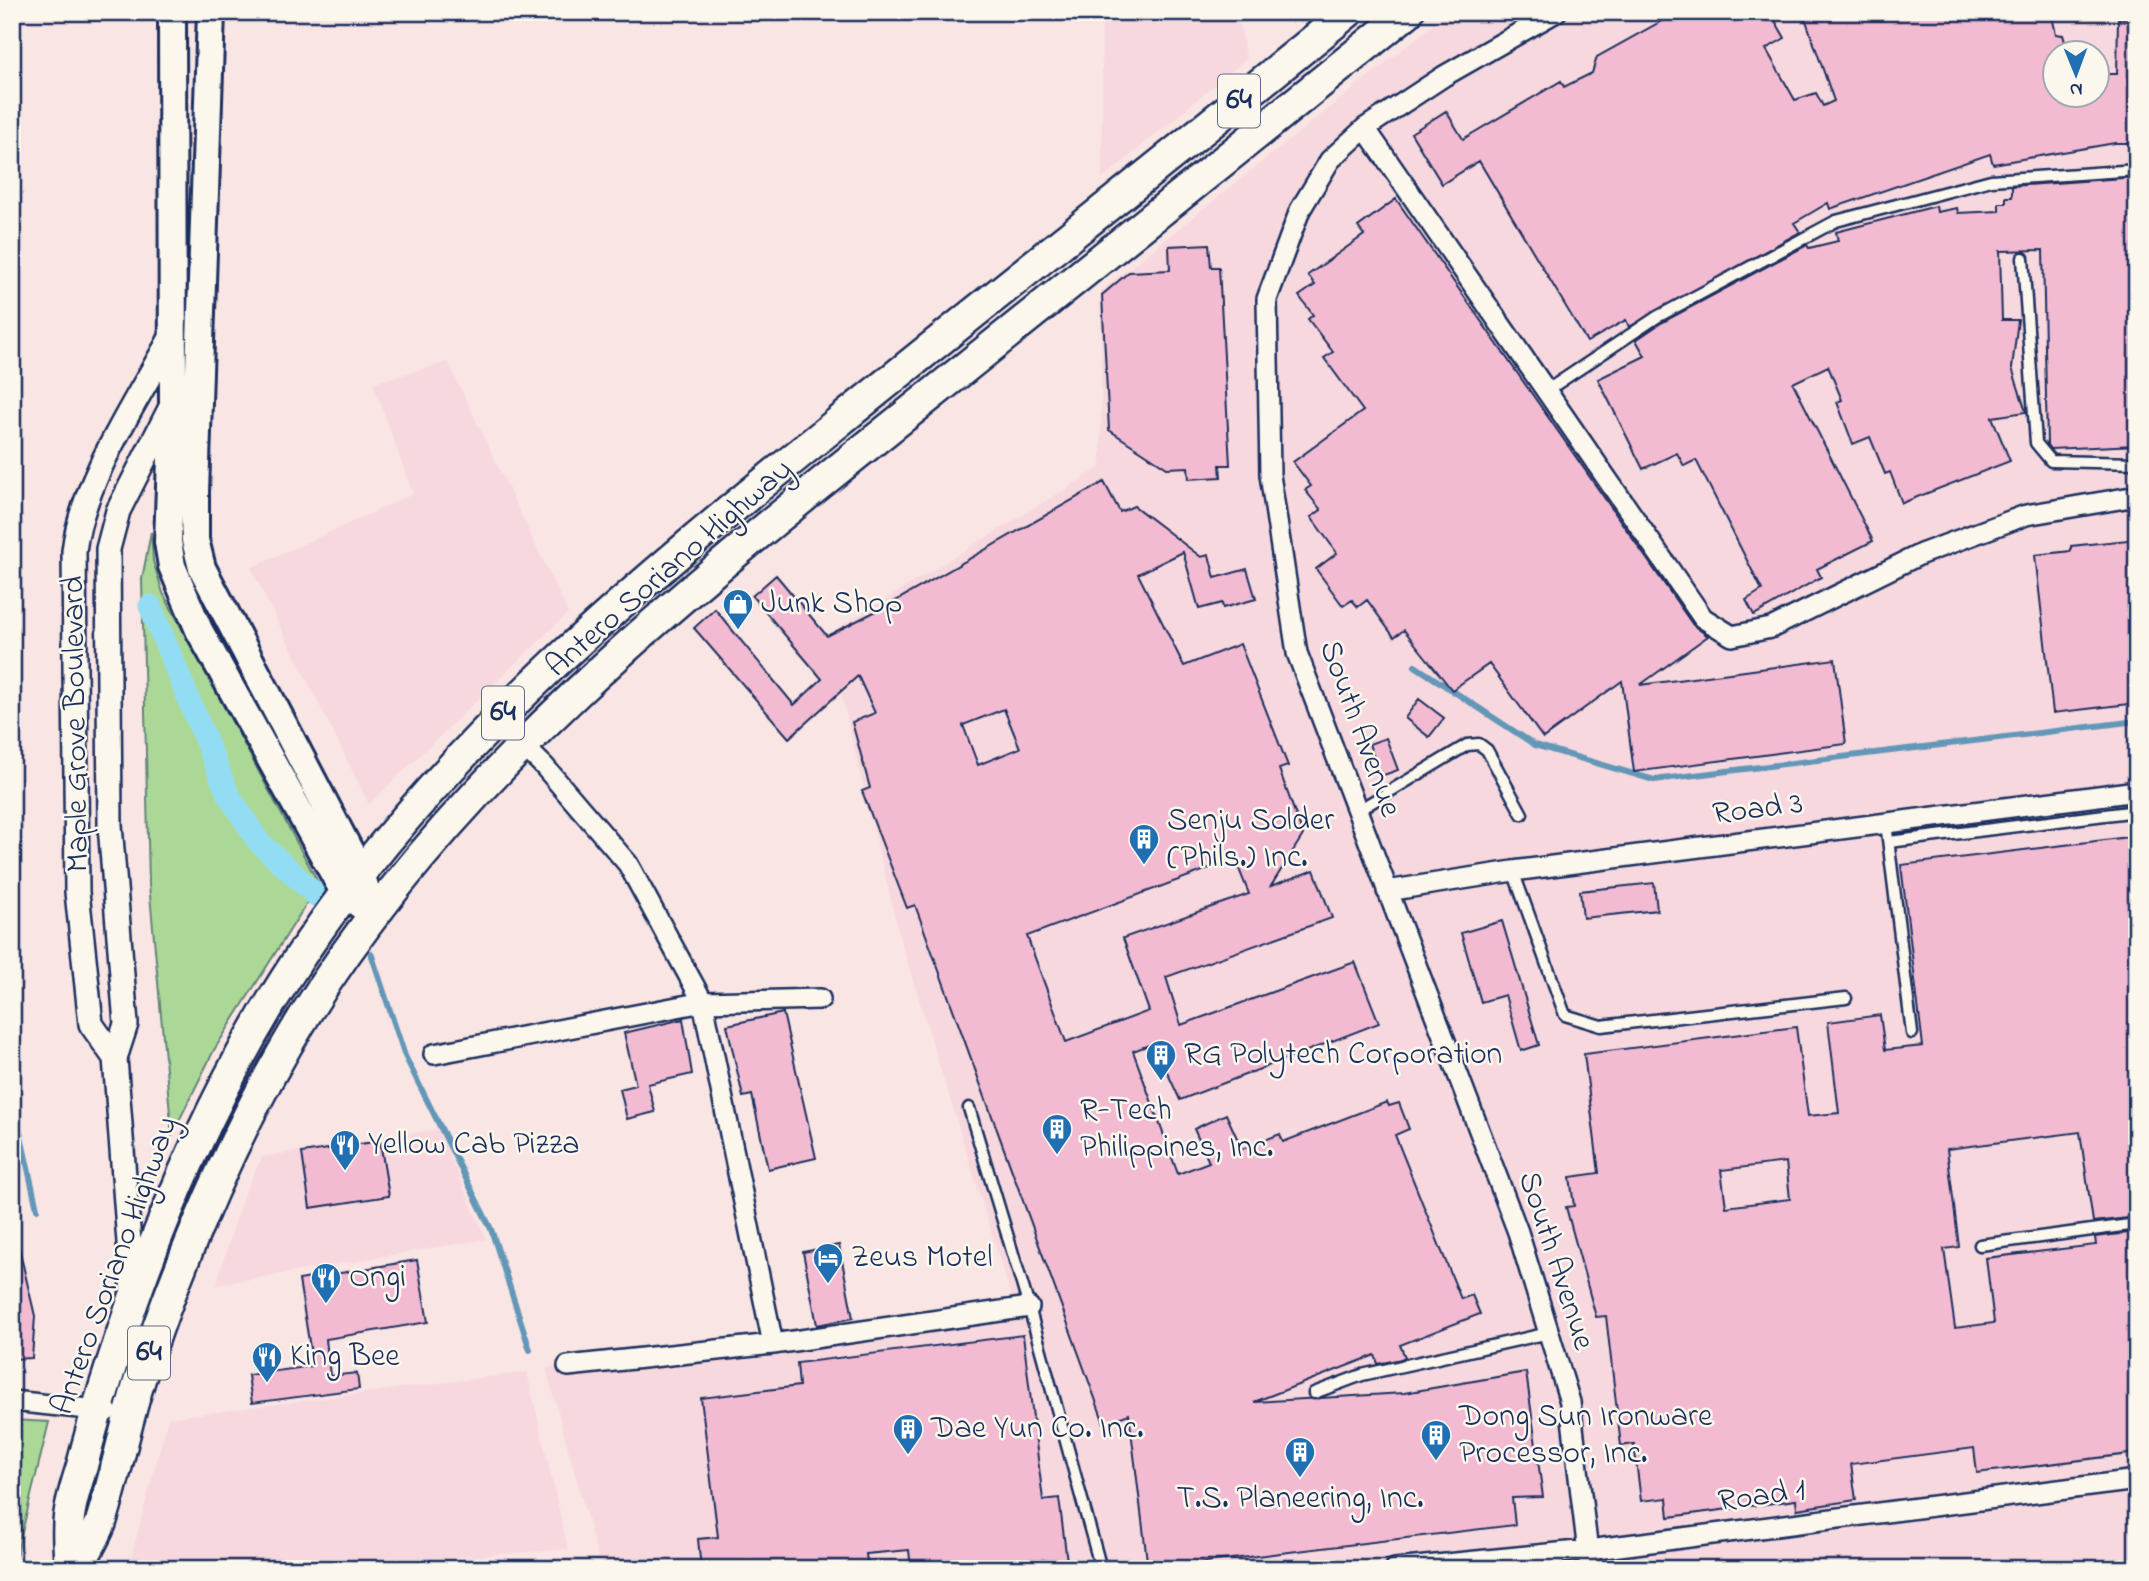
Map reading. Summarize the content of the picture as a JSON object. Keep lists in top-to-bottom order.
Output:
{
  "streets": {
    "main road": ["64", "Antero Soriano Highway", "Maple Grove Boulevard"],
    "street": ["South Avenue", "Road 3", "Road 1"]
  },
  "crossings": [
    ["Antero Soriano Highway", "Maple Grove Boulevard"],
    ["South Avenue", "Road 3"],
    ["South Avenue", "Road 1"]
  ],
  "places": {
    "shop": ["Junk Shop"],
    "building": [
      "Senju Solder (Phils.) Inc.",
      "RG Polytech Corporation",
      "R-Tech Philippines, Inc.",
      "Dae Yun Co. Inc.",
      "Dong Sun Ironware Processor, Inc.",
      "T.S. Planeering, Inc."
    ],
    "restaurant": ["Yellow Cab Pizza", "Ongi", "King Bee"],
    "hotel": ["Zeus Motel"]
  },
  "north": "bottom"
}
